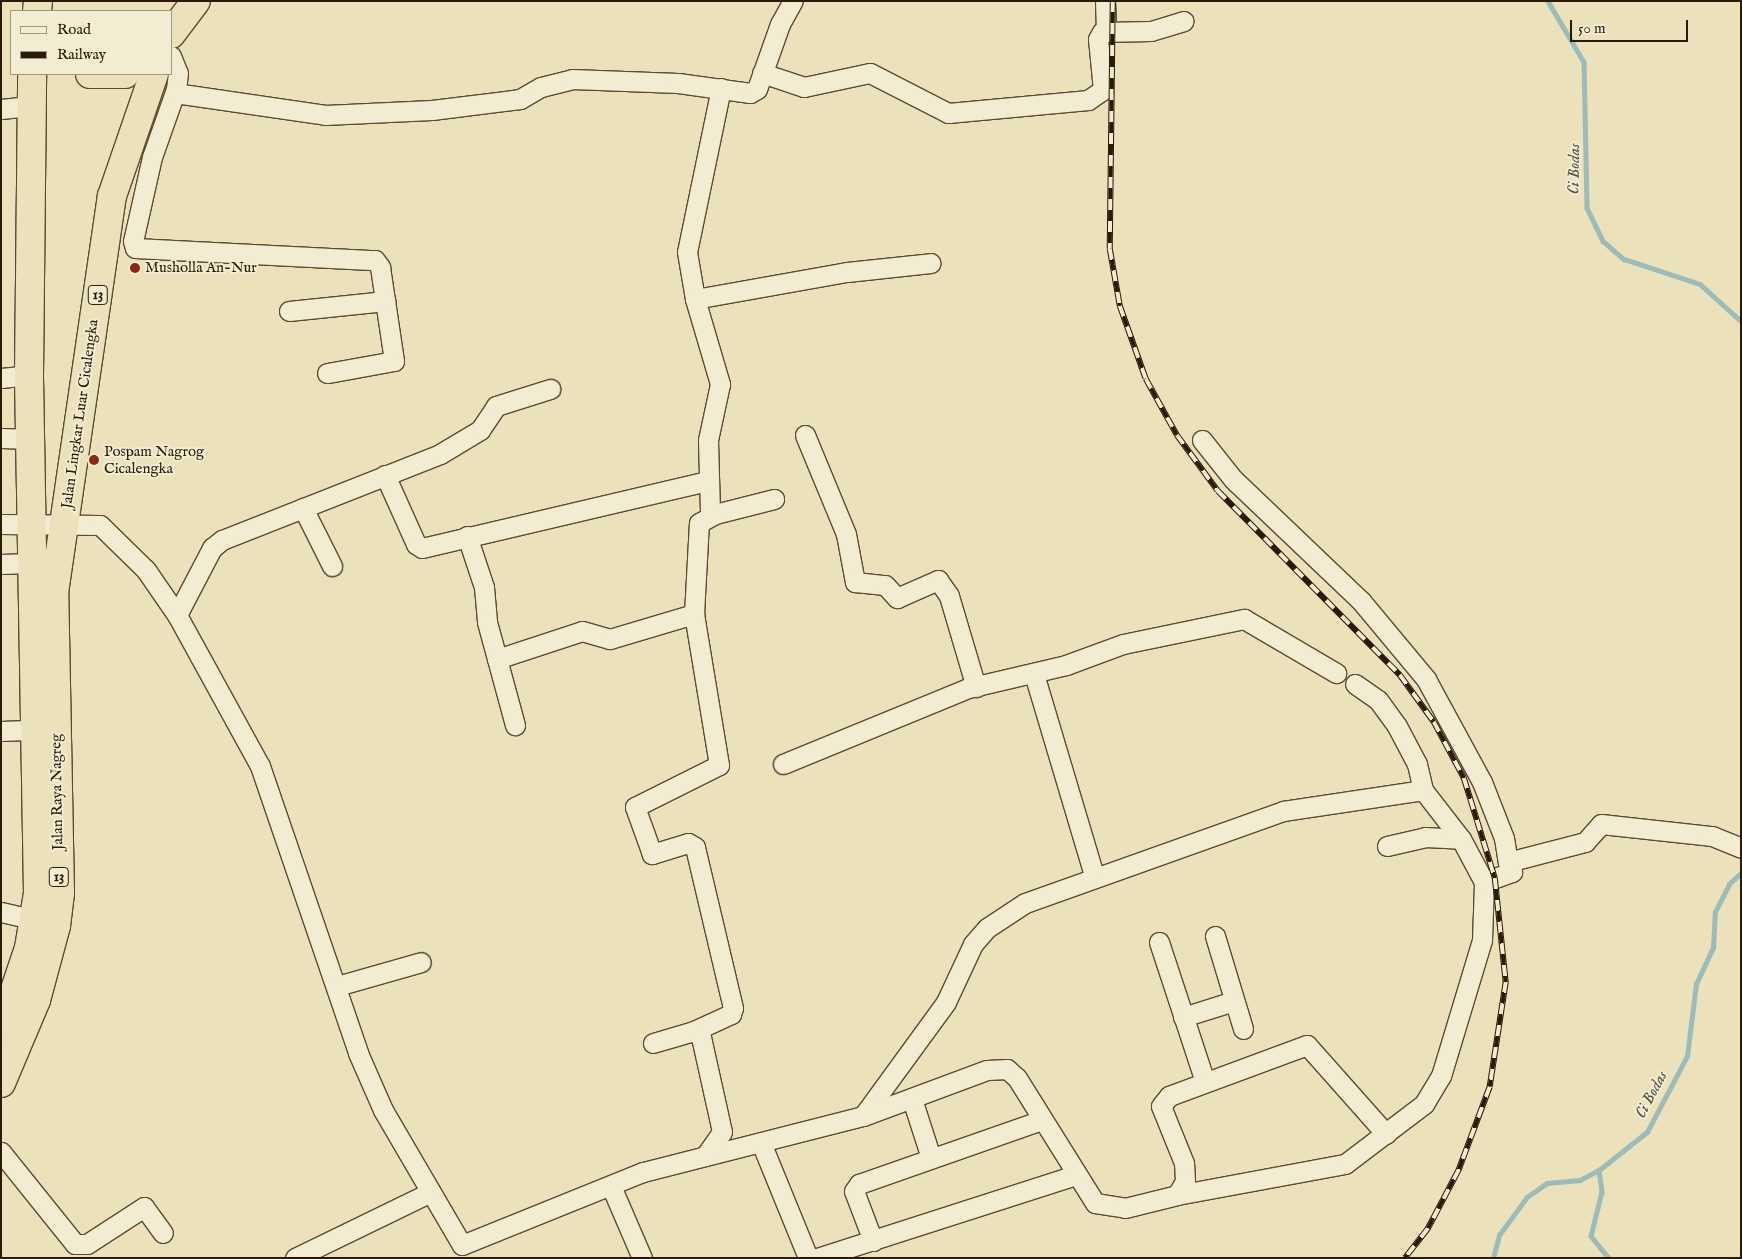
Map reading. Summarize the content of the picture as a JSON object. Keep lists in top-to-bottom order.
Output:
{
  "streets": {
    "highway": ["13", "Jalan Lingkar Luar Cicalengka", "Jalan Raya Nagreg"]
  },
  "crossings": [
    ["13", "Jalan Raya Nagreg"],
    ["Jalan Lingkar Luar Cicalengka", "Jalan Raya Nagreg"]
  ],
  "water": ["Ci Bodas"],
  "places": ["Musholla An-Nur", "Pospam Nagrog Cicalengka"],
  "legend": ["Road", "Railway"],
  "scale_bar": "50 m"
}
